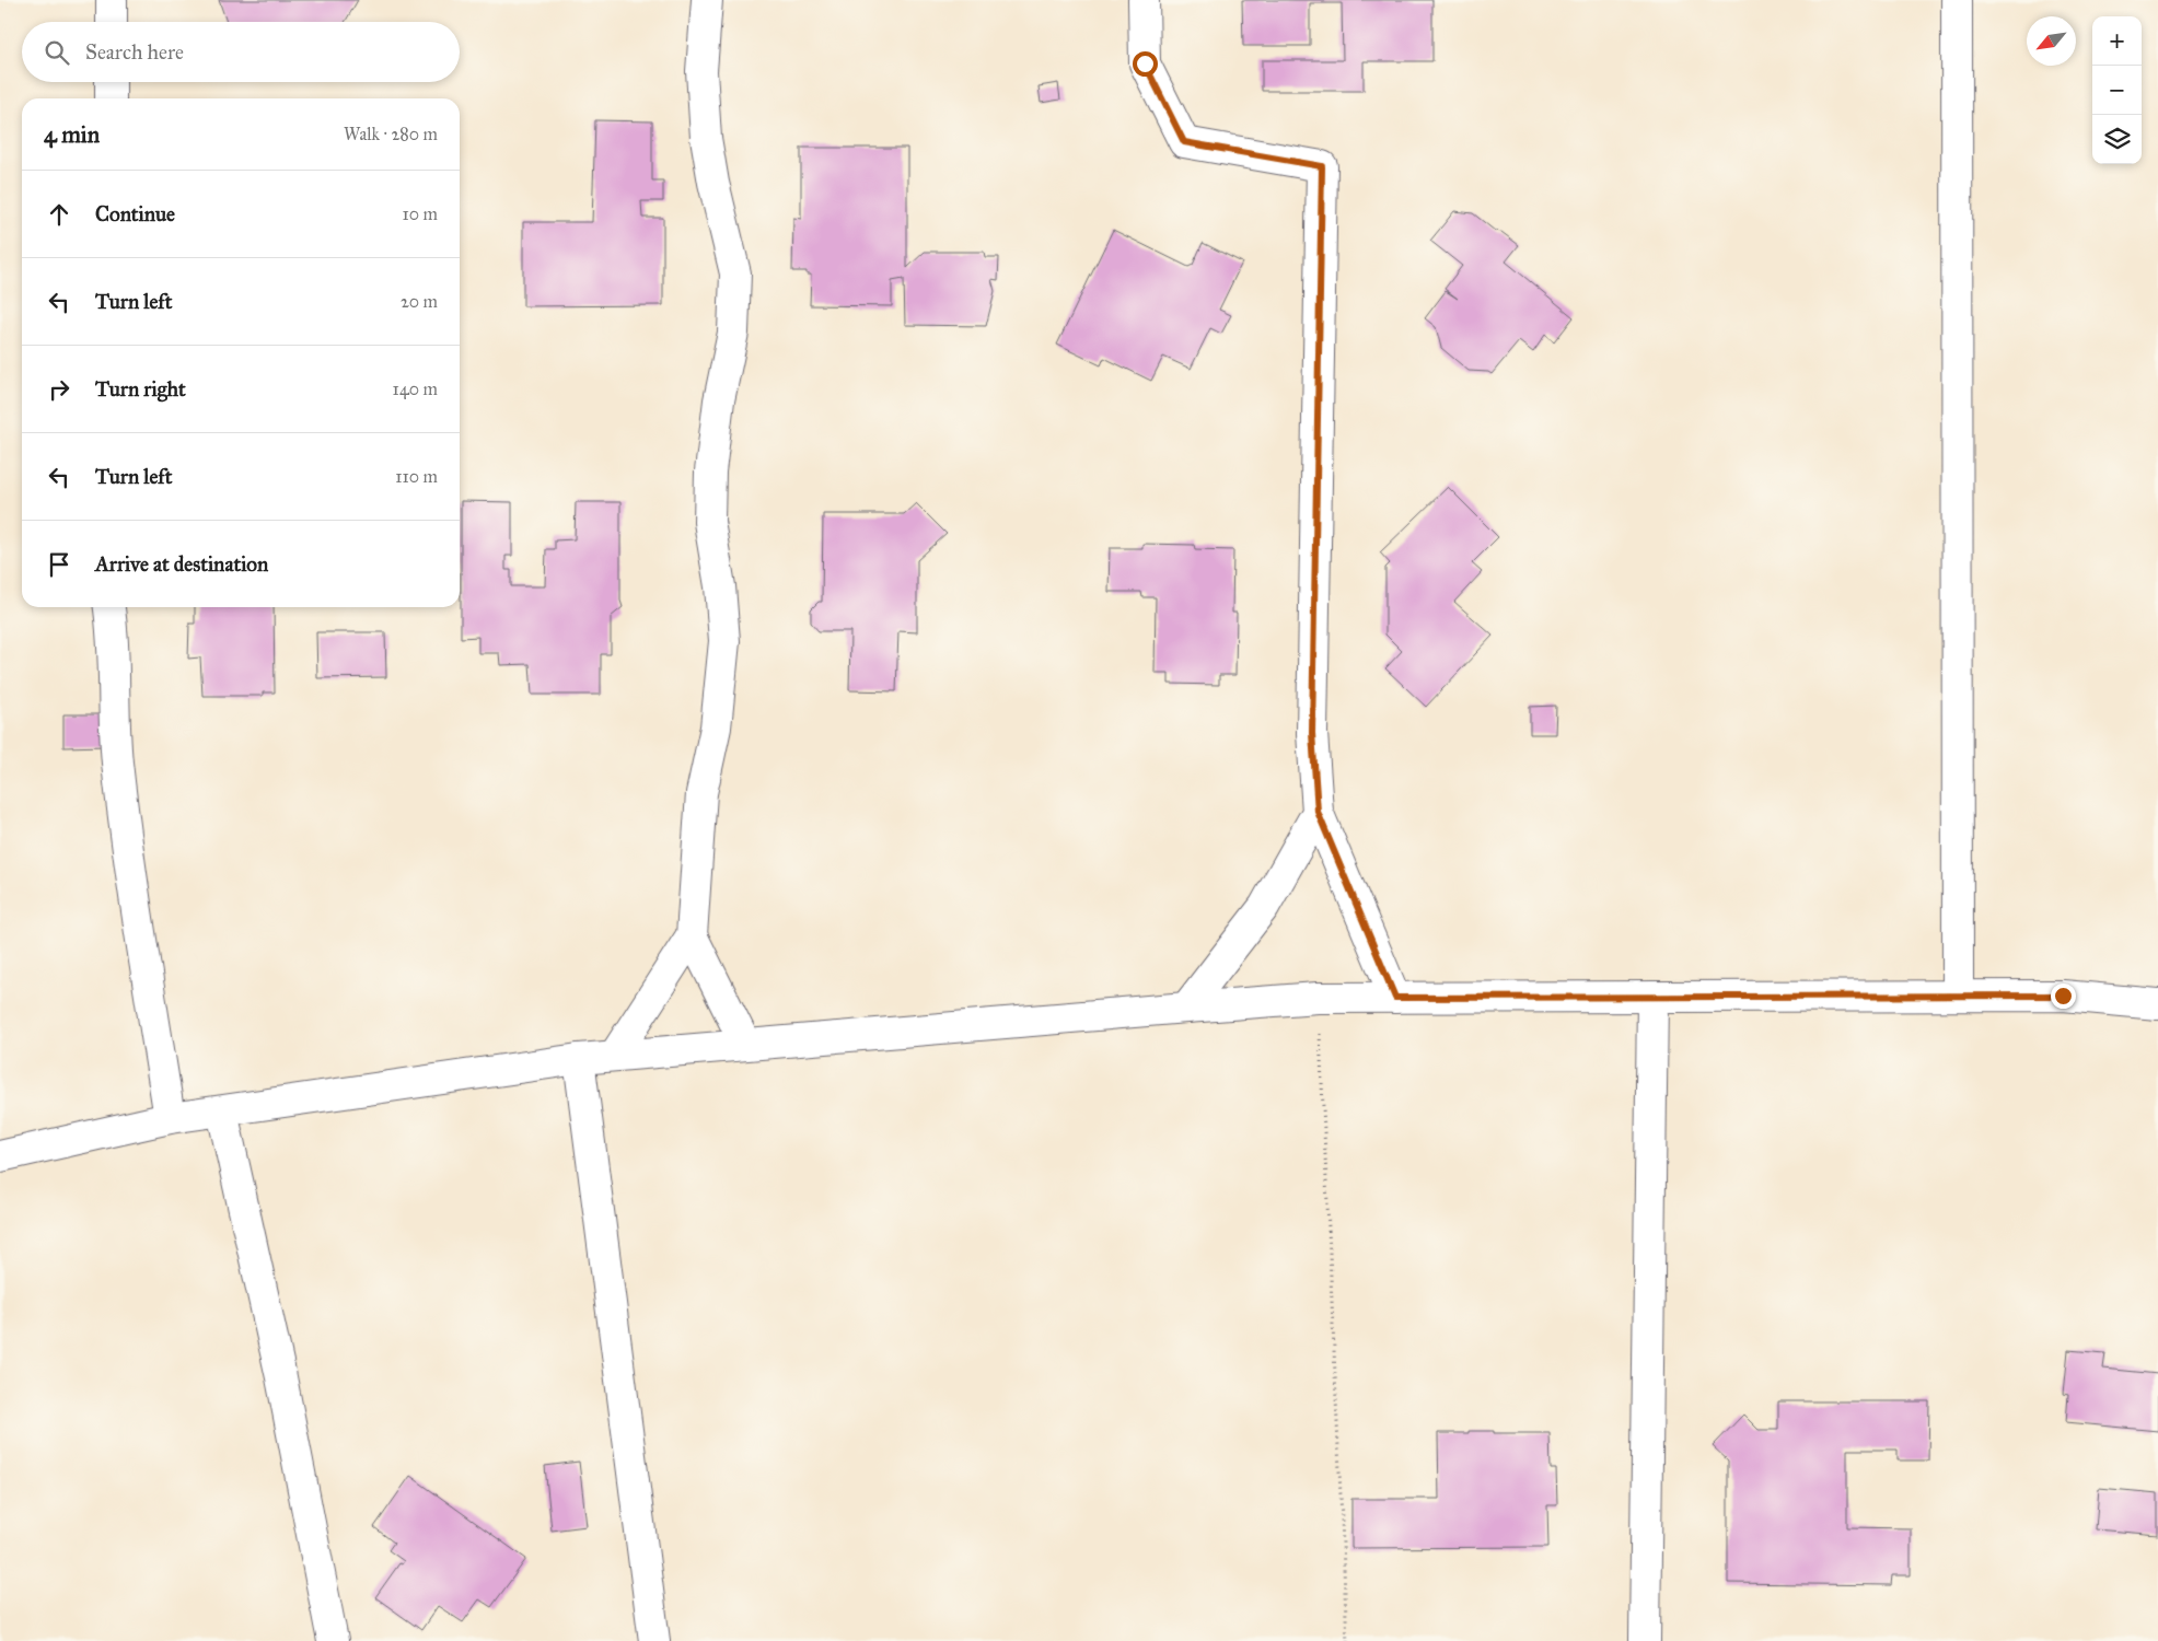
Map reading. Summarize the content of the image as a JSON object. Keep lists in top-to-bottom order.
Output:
{
  "north": "bottom left",
  "page": {
    "map_buttons": ["+", "−"],
    "search": "Search here",
    "heading": ["4 min", "Walk · 280 m"],
    "list": [
      ["Continue", "10 m"],
      ["Turn left", "20 m"],
      ["Turn right", "140 m"],
      ["Turn left", "110 m"],
      "Arrive at destination"
    ]
  }
}
